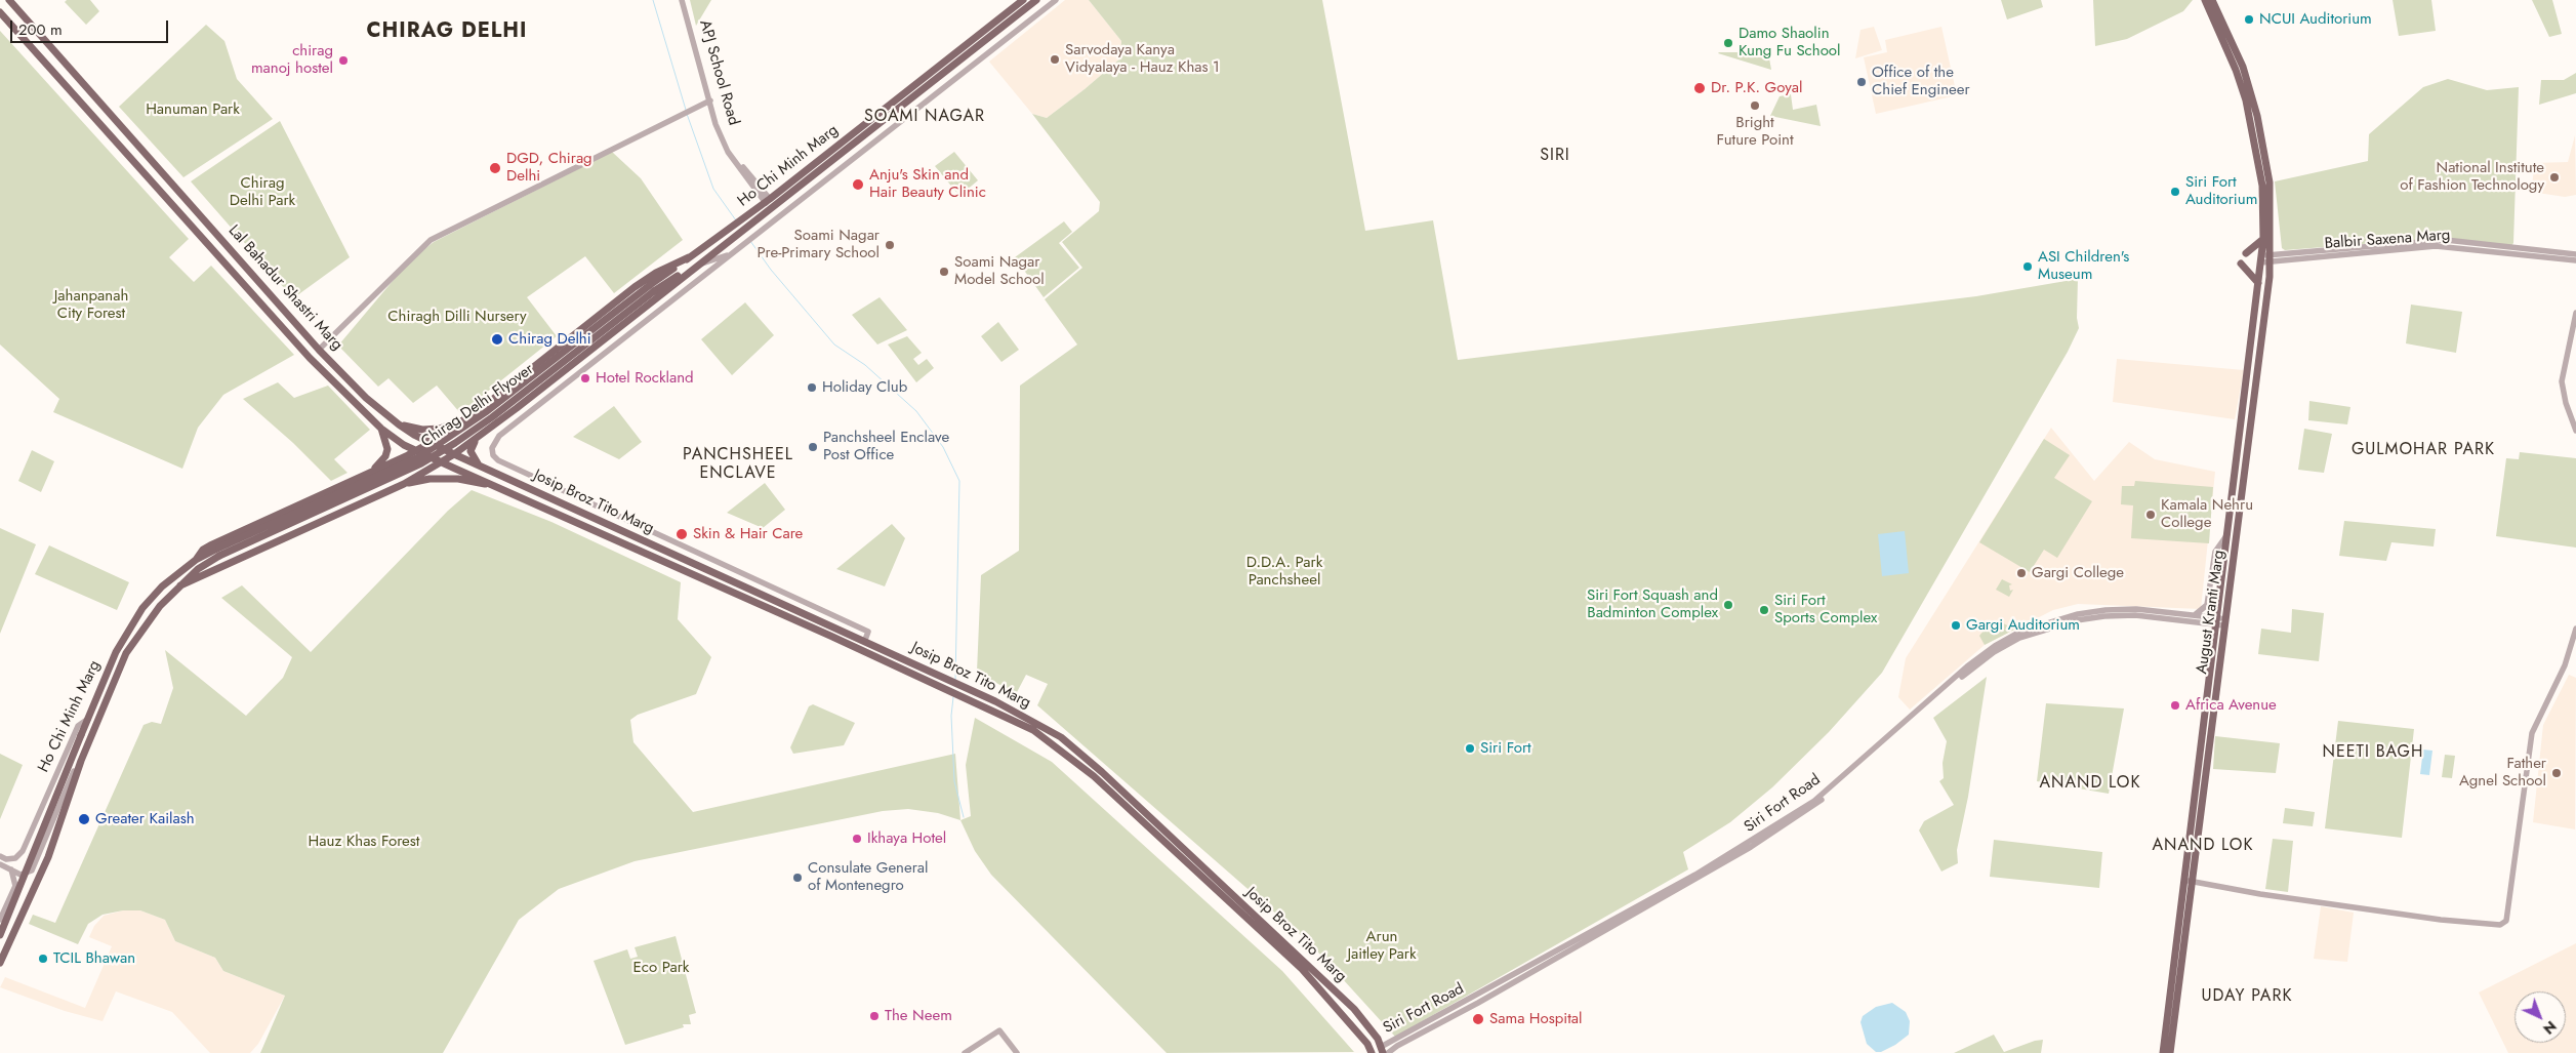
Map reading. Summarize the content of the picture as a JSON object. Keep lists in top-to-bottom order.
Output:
{
  "streets": {
    "main road": [
      "Ho Chi Minh Marg",
      "Lal Bahadur Shastri Marg",
      "Chirag Delhi Flyover",
      "Josip Broz Tito Marg",
      "August Kranti Marg"
    ],
    "street": ["Balbir Saxena Marg", "Siri Fort Road"]
  },
  "crossings": [
    ["Ho Chi Minh Marg", "Chirag Delhi Flyover"],
    ["Balbir Saxena Marg", "August Kranti Marg"],
    ["Lal Bahadur Shastri Marg", "Josip Broz Tito Marg"],
    ["Josip Broz Tito Marg", "Siri Fort Road"],
    ["August Kranti Marg", "Siri Fort Road"]
  ],
  "districts": [
    "CHIRAG DELHI",
    "SOAMI NAGAR",
    "SIRI",
    "GULMOHAR PARK",
    "PANCHSHEEL ENCLAVE",
    "NEETI BAGH",
    "ANAND LOK",
    "ANAND LOK",
    "UDAY PARK"
  ],
  "parks": [
    "Hanuman Park",
    "Chirag Delhi Park",
    "Jahanpanah City Forest",
    "Chiragh Dilli Nursery",
    "D.D.A. Park Panchsheel",
    "Hauz Khas Forest",
    "Arun Jaitley Park",
    "Eco Park"
  ],
  "places": [
    "NCUI Auditorium",
    "Damo Shaolin Kung Fu School",
    "Sarvodaya Kanya Vidyalaya - Hauz Khas 1",
    "chirag manoj hostel",
    "Office of the Chief Engineer",
    "Dr. P.K. Goyal",
    "Bright Future Point",
    "DGD, Chirag Delhi",
    "National Institute of Fashion Technology",
    "Anju's Skin and Hair Beauty Clinic",
    "Siri Fort Auditorium",
    "Soami Nagar Pre-Primary School",
    "ASI Children's Museum",
    "Soami Nagar Model School",
    "Chirag Delhi",
    "Hotel Rockland",
    "Holiday Club",
    "Panchsheel Enclave Post Office",
    "Kamala Nehru College",
    "Skin & Hair Care",
    "Gargi College",
    "Siri Fort Squash and Badminton Complex",
    "Siri Fort Sports Complex",
    "Gargi Auditorium",
    "Africa Avenue",
    "Siri Fort",
    "Father Agnel School",
    "Greater Kailash",
    "Ikhaya Hotel",
    "Consulate General of Montenegro",
    "TCIL Bhawan",
    "The Neem",
    "Sama Hospital"
  ],
  "scale_bar": "200 m",
  "north": "bottom right"
}
